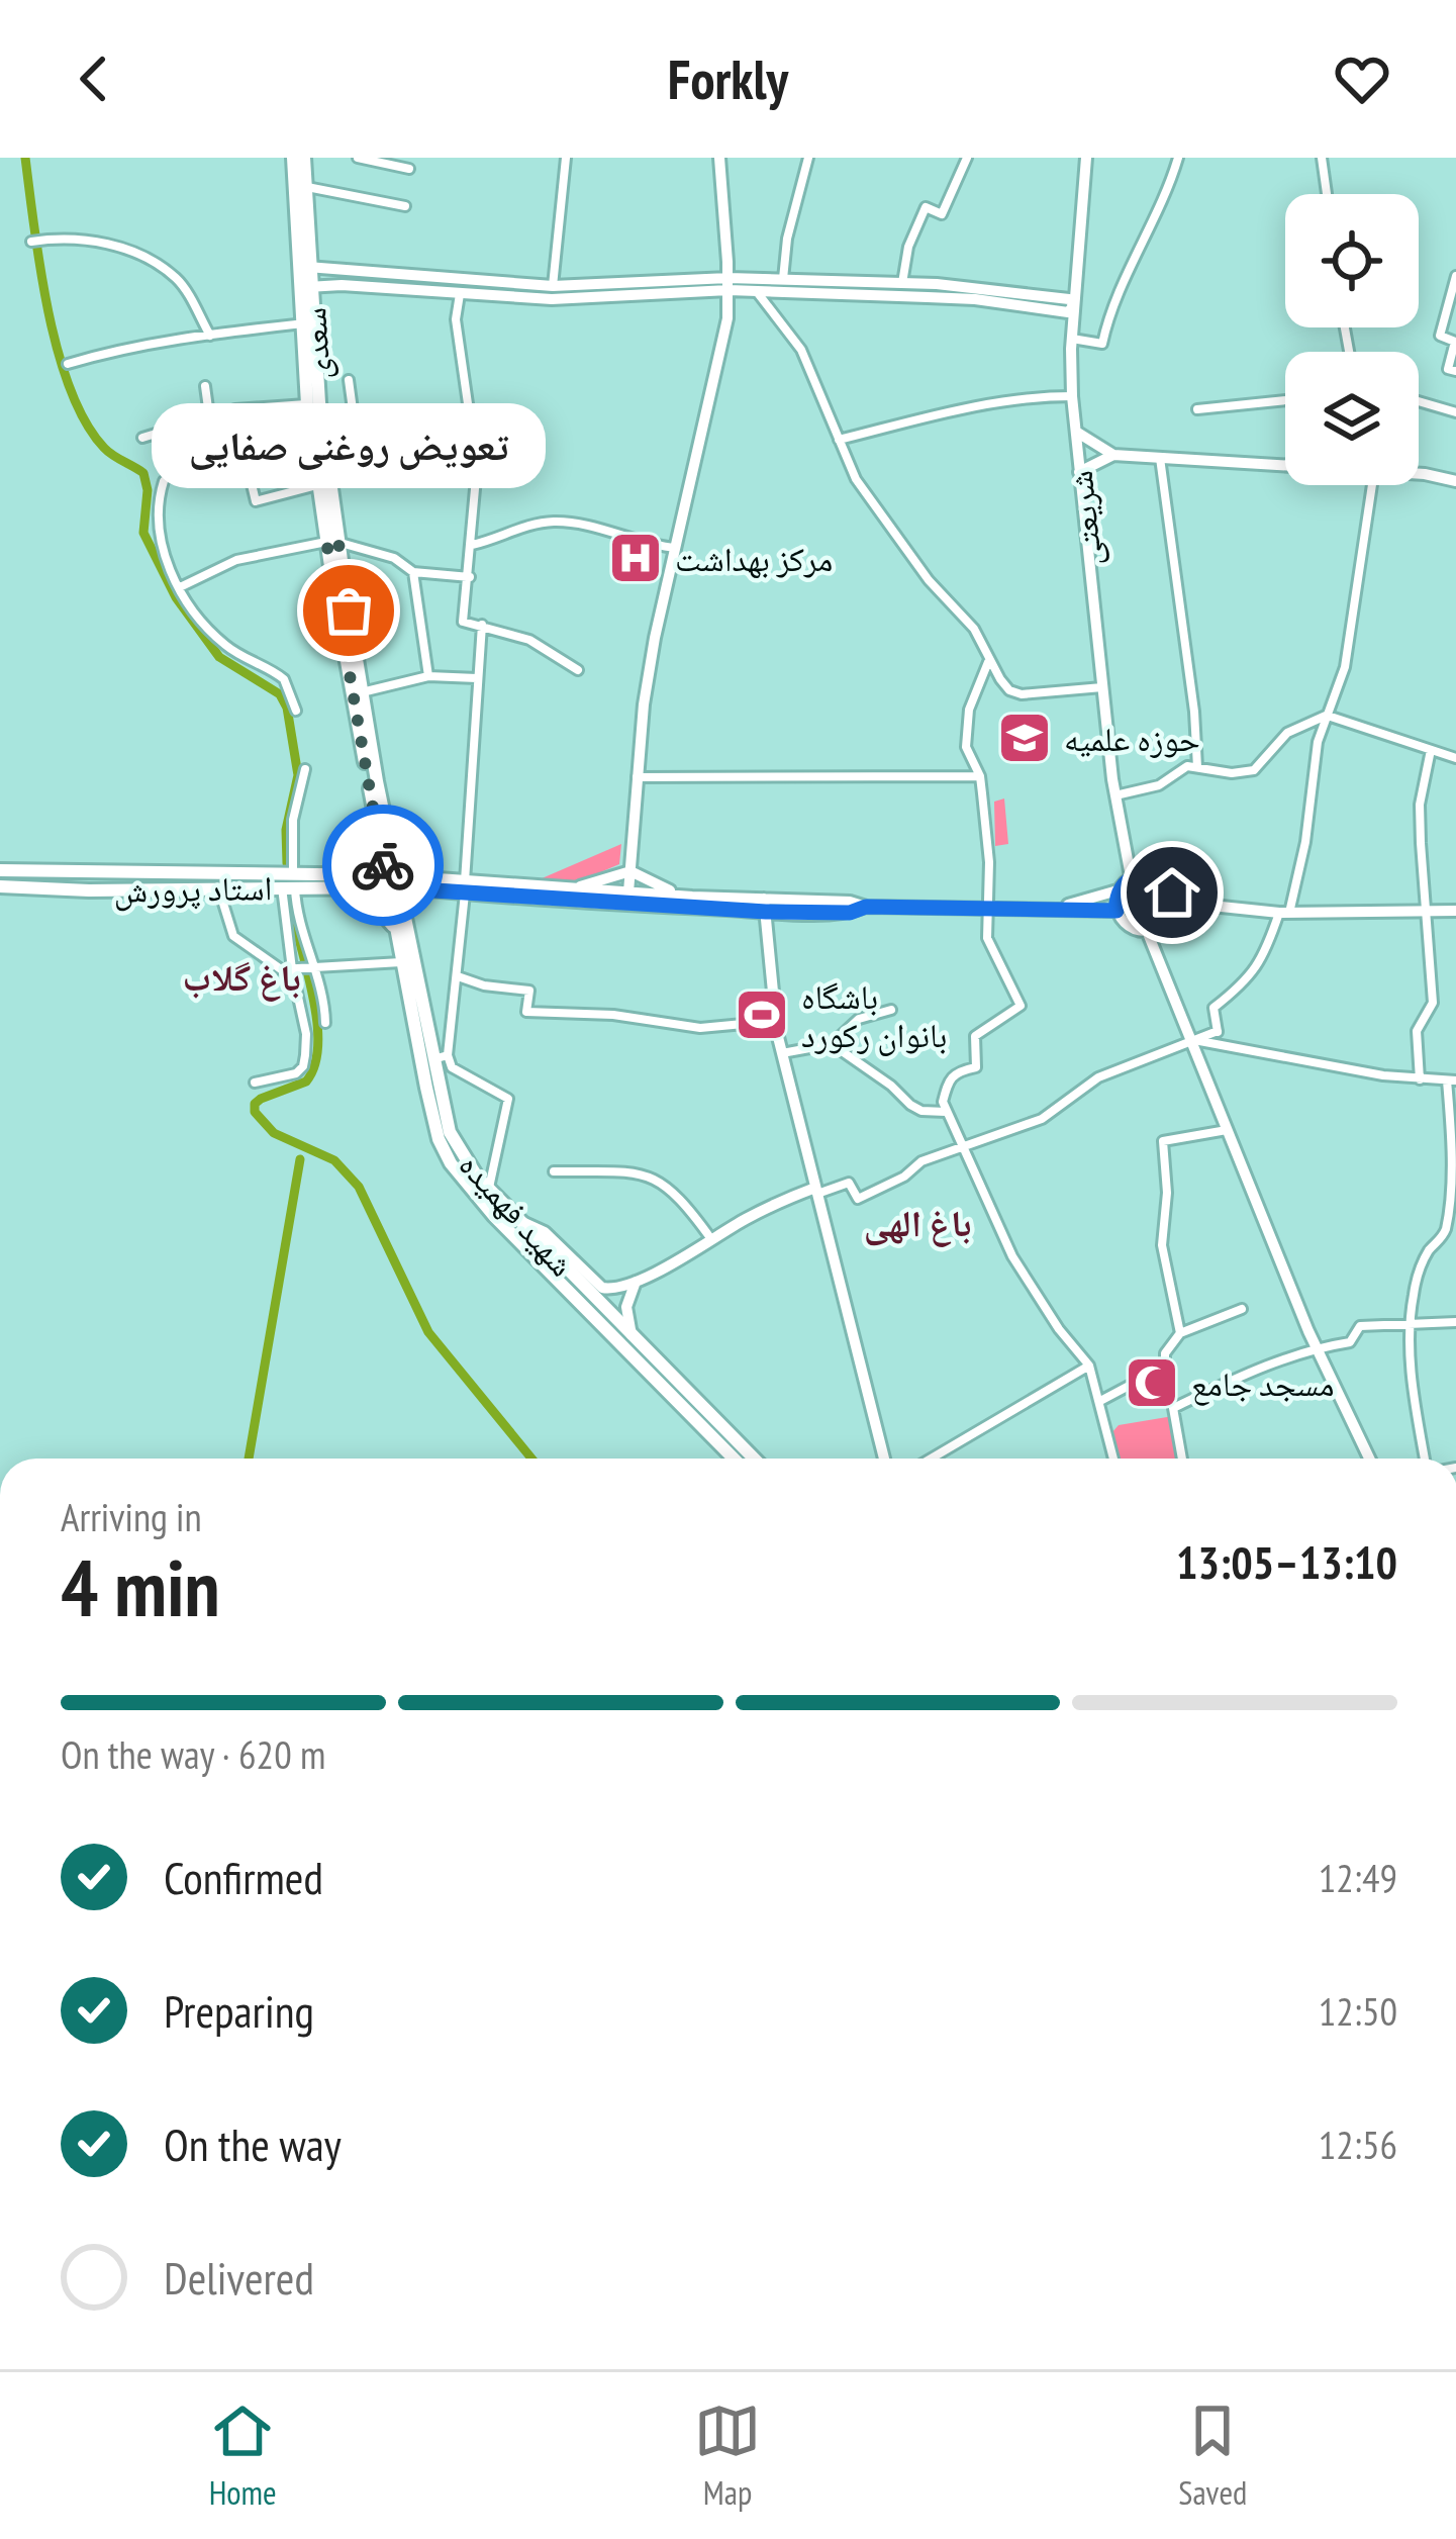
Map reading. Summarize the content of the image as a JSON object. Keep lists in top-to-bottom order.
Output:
{
  "streets": {
    "main road": ["سعدی", "استاد پرورش", "شهید فهمیده"],
    "street": ["شریعتی"]
  },
  "crossings": [
    ["سعدی", "استاد پرورش"],
    ["سعدی", "شهید فهمیده"],
    ["استاد پرورش", "شهید فهمیده"]
  ],
  "districts": ["باغ گلاب", "باغ الهی"],
  "places": {
    "hospital": ["مرکز بهداشت"],
    "other": ["تعویض روغنی صفایی"],
    "school or university": ["حوزه علمیه"],
    "sports": ["باشگاه بانوان رکورد"],
    "mosque": ["مسجد جامع"]
  },
  "page": {
    "header": "Forkly",
    "bubble": "تعویض روغنی صفایی",
    "heading": ["4 min", "Arriving in", "13:05–13:10"],
    "bar": "On the way · 620 m",
    "list": [
      ["Confirmed", "12:49"],
      ["Preparing", "12:50"],
      ["On the way", "12:56"],
      "Delivered"
    ],
    "tabs": ["Home", "Map", "Saved"]
  }
}
